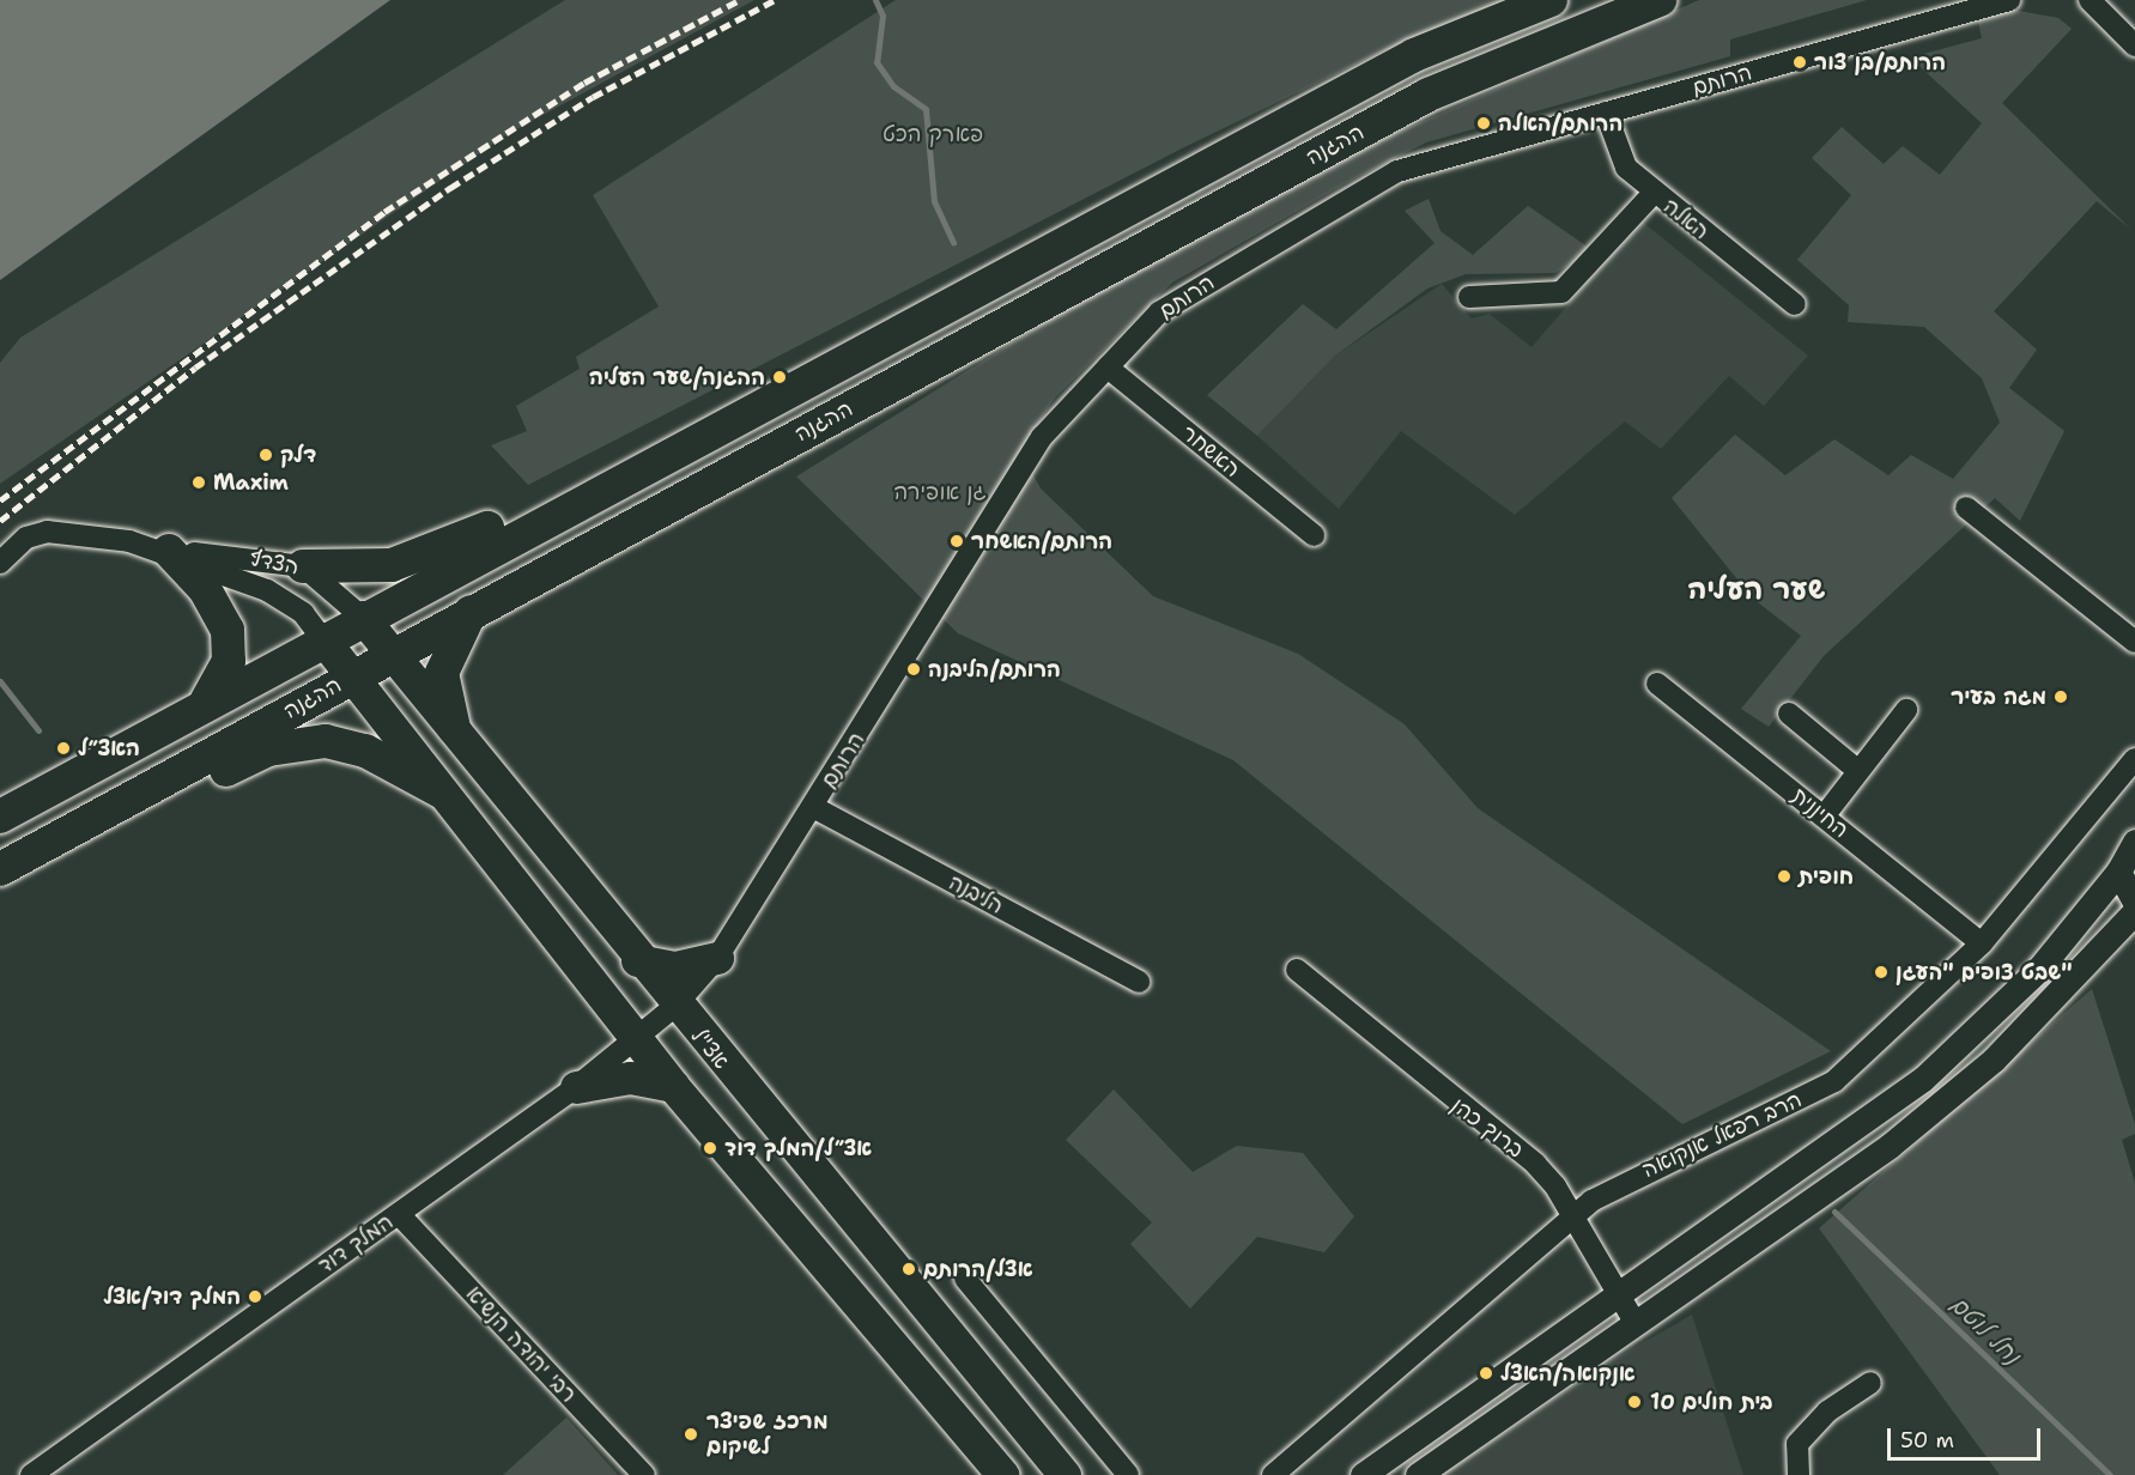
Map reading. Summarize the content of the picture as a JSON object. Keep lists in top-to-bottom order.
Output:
{
  "streets": {
    "highway": ["ההגנה"],
    "main road": ["אצ\"ל"],
    "street": [
      "הרותם",
      "האלה",
      "האשחר",
      "הצדף",
      "החיננית",
      "הליבנה",
      "ברוך כהן",
      "הרב רפאל אנקואה",
      "המלך דוד",
      "רבי יהודה הנשיא"
    ]
  },
  "crossings": [
    ["הרותם", "האלה"],
    ["הרותם", "האשחר"],
    ["הרותם", "הליבנה"],
    ["הרותם", "אצ\"ל"],
    ["הרותם", "המלך דוד"],
    ["ההגנה", "הצדף"],
    ["ההגנה", "אצ\"ל"],
    ["הצדף", "אצ\"ל"],
    ["החיננית", "הרב רפאל אנקואה"],
    ["אצ\"ל", "המלך דוד"],
    ["ברוך כהן", "הרב רפאל אנקואה"],
    ["המלך דוד", "רבי יהודה הנשיא"]
  ],
  "districts": ["שער העליה"],
  "water": ["נחל לוטם"],
  "parks": ["פארק הכט", "גן אופירה"],
  "places": [
    "הרותם/בן צור",
    "הרותם/האלה",
    "ההגנה/שער העליה",
    "דלק",
    "Maxim",
    "הרותם/האשחר",
    "הרותם/הליבנה",
    "מגה בעיר",
    "האצ״ל",
    "חופית",
    "שבט צופים \"העגן\"",
    "אצ״ל/המלך דוד",
    "אצל/הרותם",
    "המלך דוד/אצל",
    "אנקואה/האצל",
    "בית חולים 10",
    "מרכז שפיצר לשיקום"
  ],
  "scale_bar": "50 m"
}
